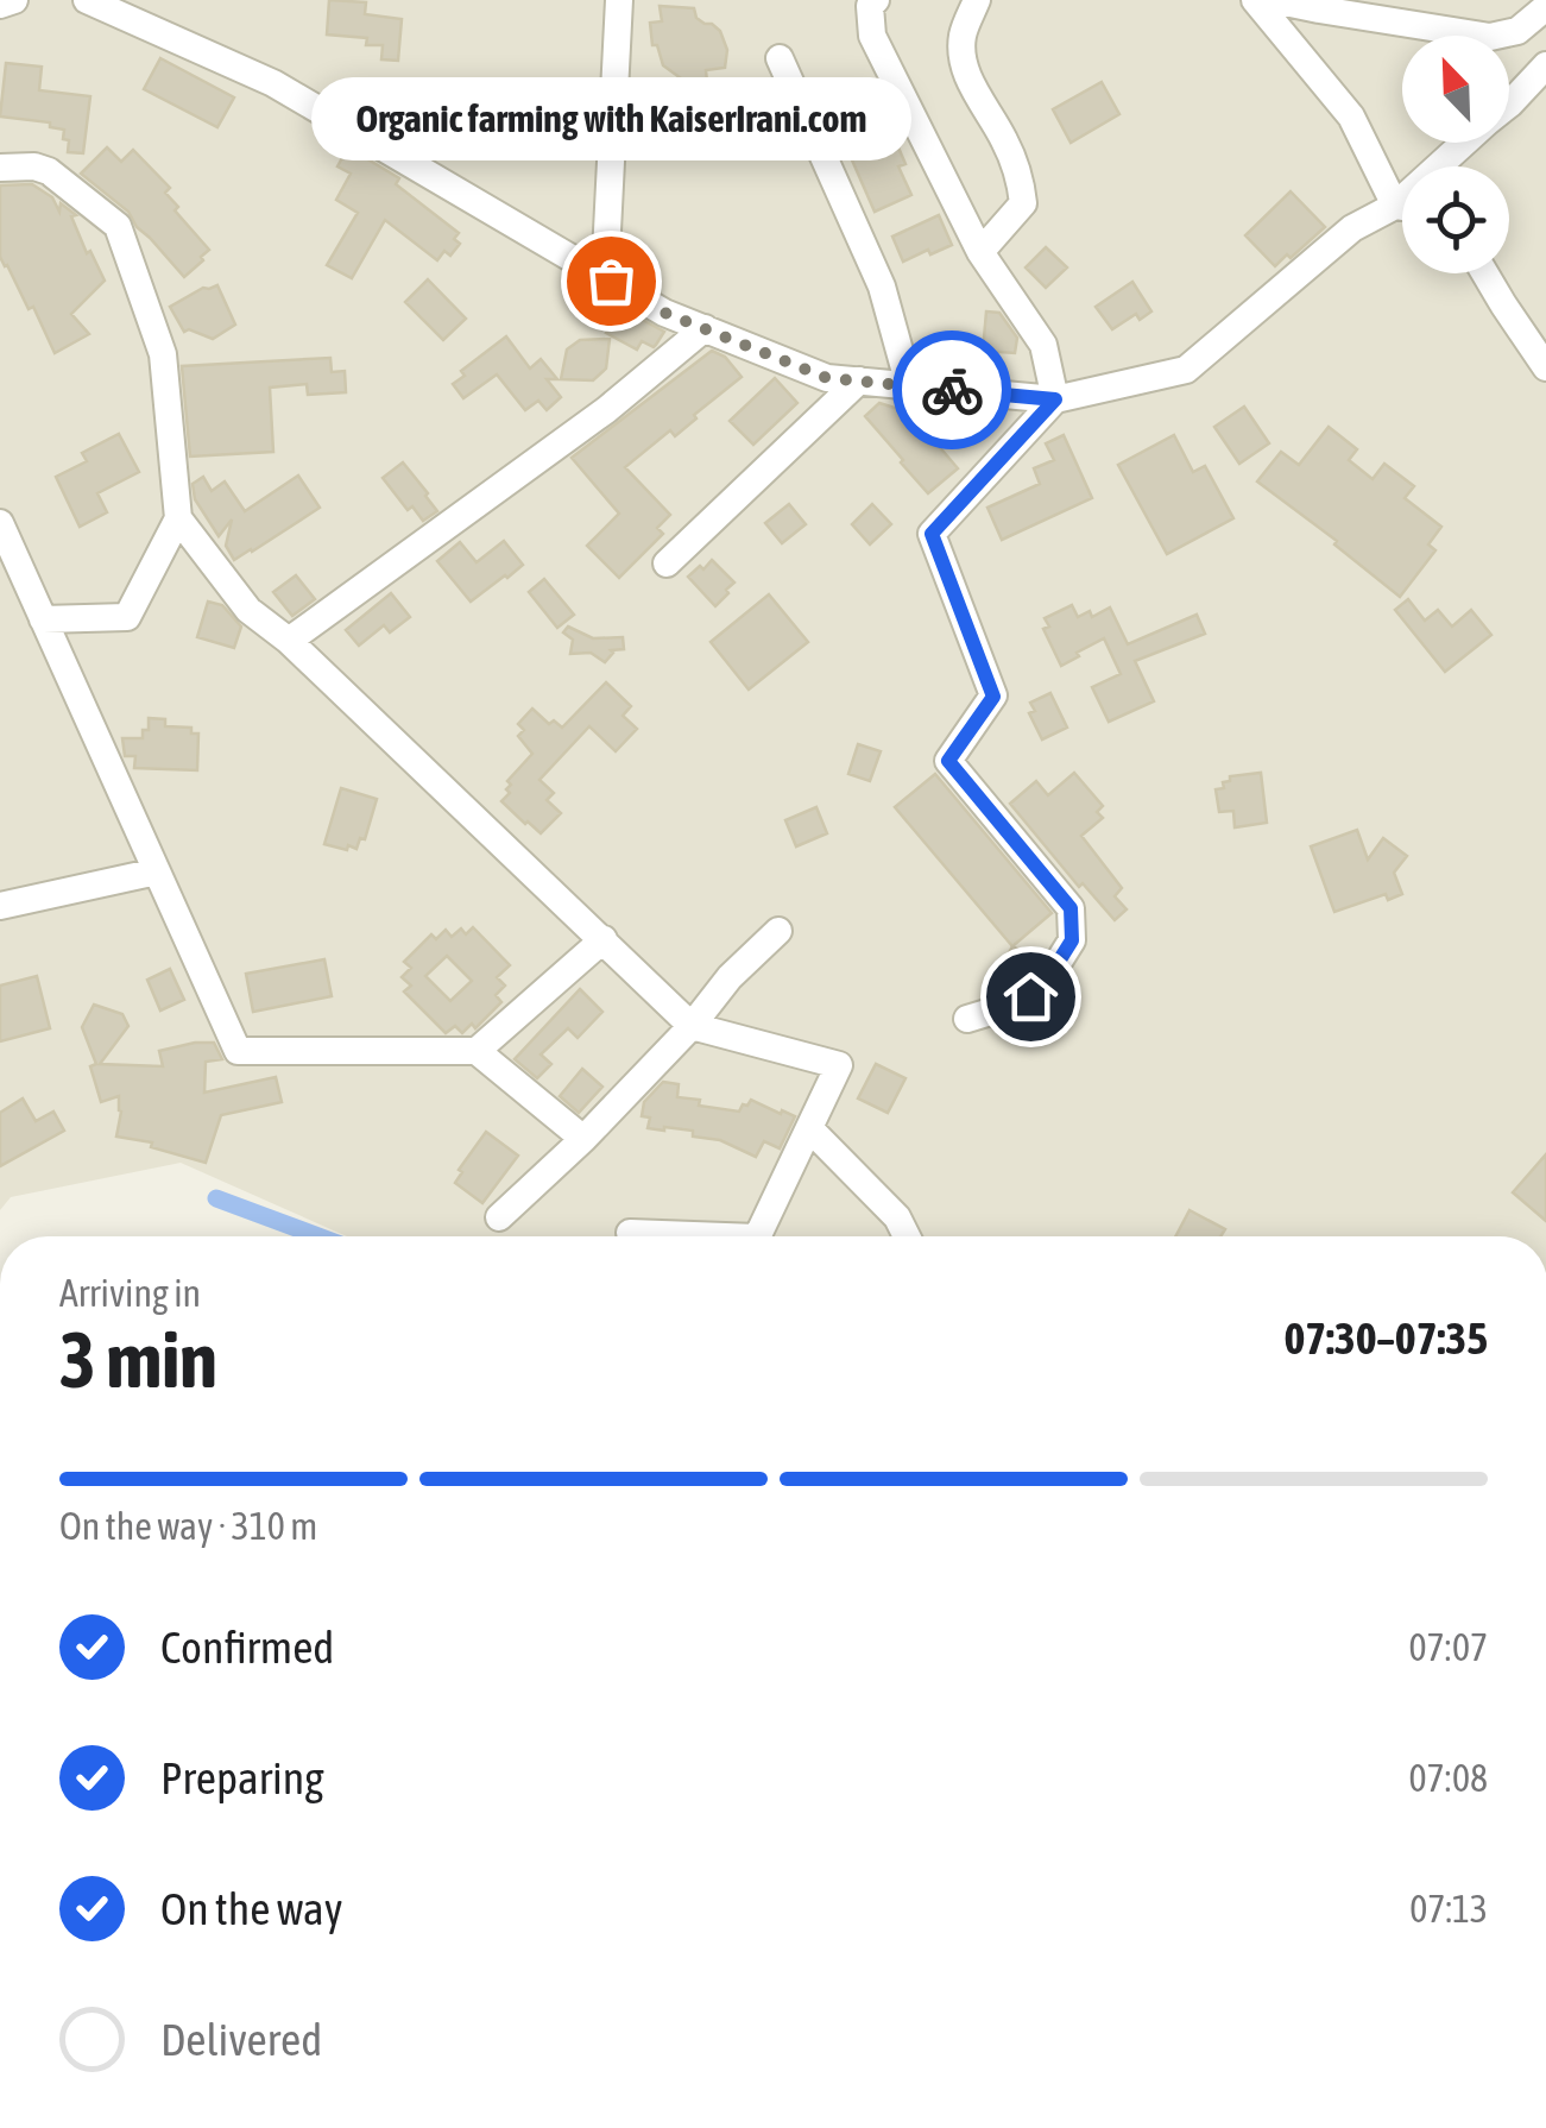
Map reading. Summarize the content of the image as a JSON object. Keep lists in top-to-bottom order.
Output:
{
  "places": ["Organic farming with KaiserIrani.com"],
  "north": "top left",
  "page": {
    "bubble": "Organic farming with KaiserIrani.com",
    "heading": ["3 min", "Arriving in", "07:30–07:35"],
    "bar": "On the way · 310 m",
    "list": [
      ["Confirmed", "07:07"],
      ["Preparing", "07:08"],
      ["On the way", "07:13"],
      "Delivered"
    ]
  }
}
